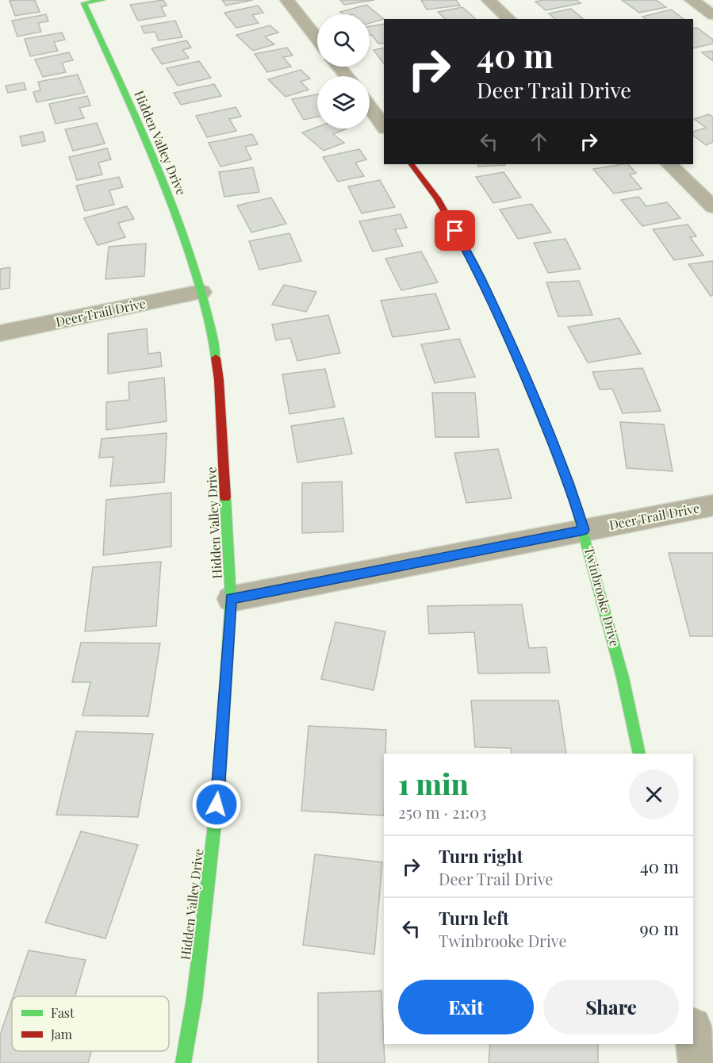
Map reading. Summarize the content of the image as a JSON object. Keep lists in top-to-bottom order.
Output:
{
  "streets": {
    "street": ["Hidden Valley Drive", "Deer Trail Drive", "Twinbrooke Drive"]
  },
  "crossings": [
    ["Hidden Valley Drive", "Deer Trail Drive"],
    ["Deer Trail Drive", "Twinbrooke Drive"]
  ],
  "legend": ["Fast", "Jam"],
  "page": {
    "turn": ["40 m", "Deer Trail Drive"],
    "heading": ["1 min", "250 m · 21:03"],
    "list": [
      {
        "name": "Turn right",
        "note": "Deer Trail Drive",
        "value": "40 m"
      },
      {
        "name": "Turn left",
        "note": "Twinbrooke Drive",
        "value": "90 m"
      }
    ],
    "buttons": ["Exit", "Share"]
  }
}
